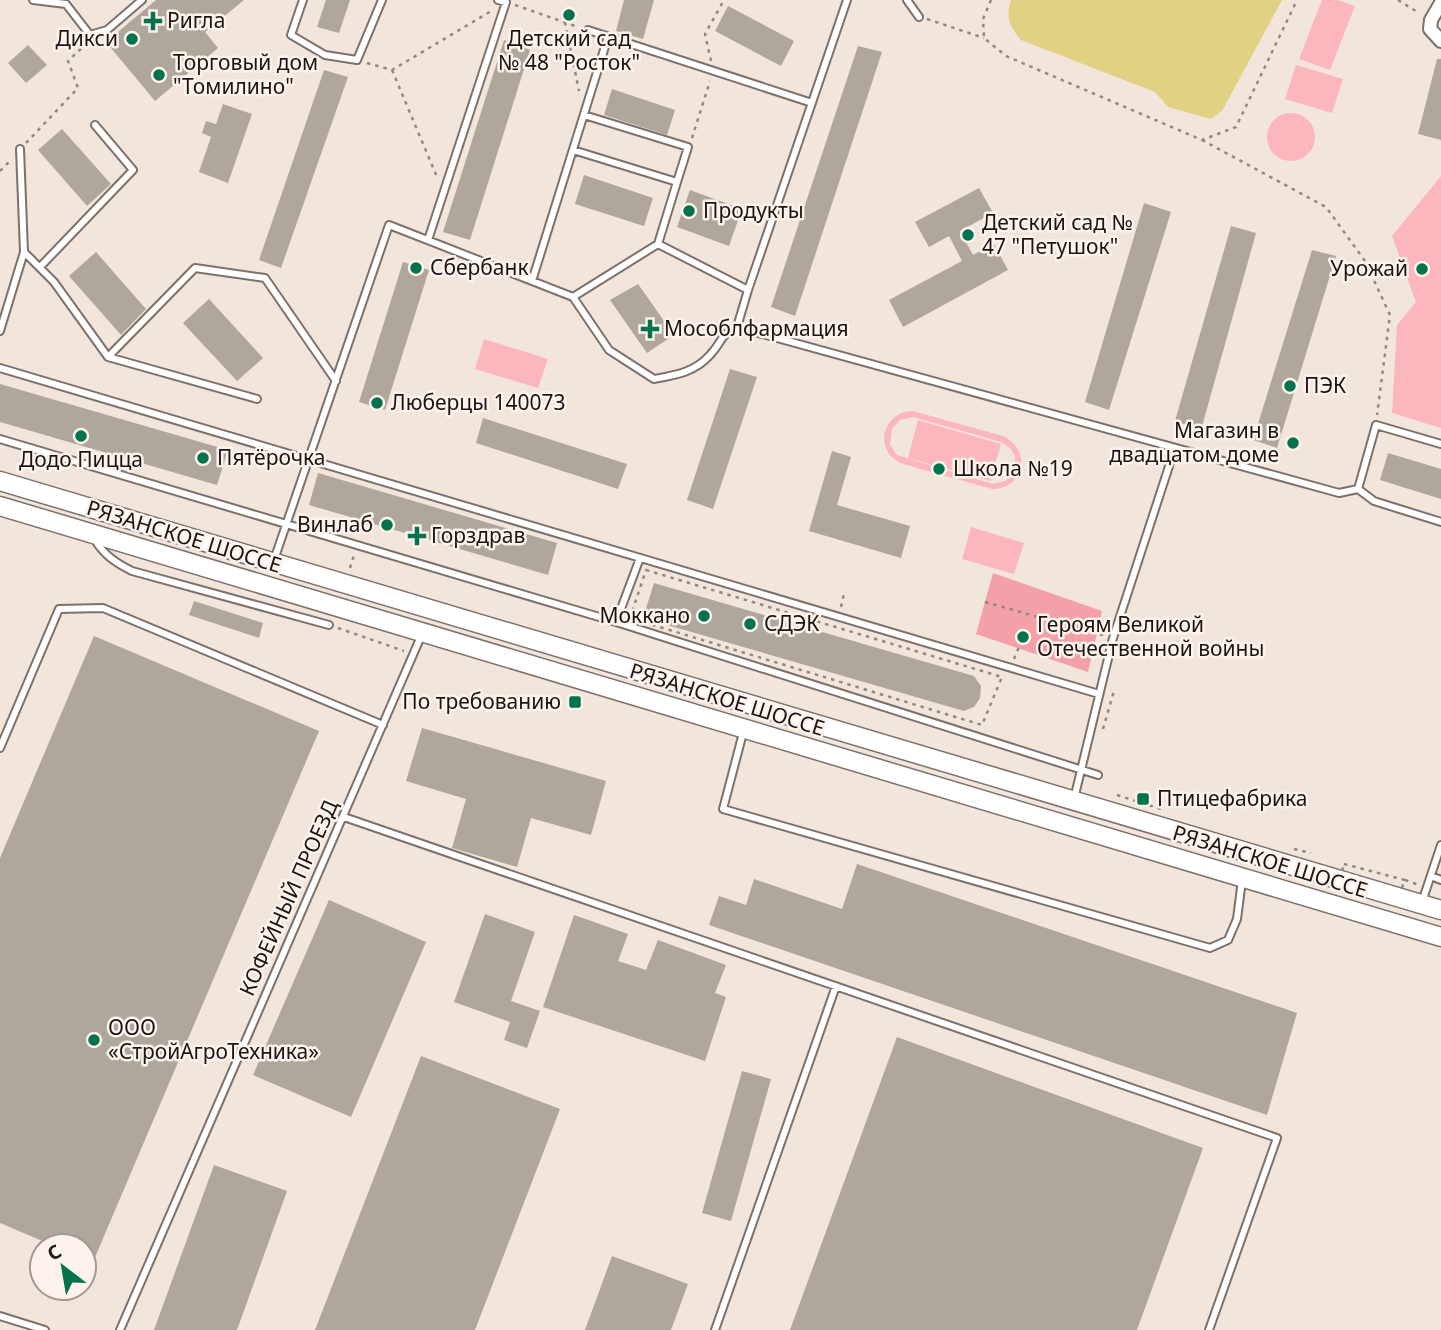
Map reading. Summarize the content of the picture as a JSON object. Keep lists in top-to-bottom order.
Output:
{
  "streets": {
    "main road": ["РЯЗАНСКОЕ ШОССЕ"],
    "lane": ["КОФЕЙНЫЙ ПРОЕЗД"]
  },
  "crossings": [
    ["РЯЗАНСКОЕ ШОССЕ", "КОФЕЙНЫЙ ПРОЕЗД"]
  ],
  "places": {
    "other": [
      "Детский сад № 48 \"Росток\"",
      "Дикси",
      "Торговый дом \"Томилино\"",
      "Продукты",
      "Детский сад № 47 \"Петушок\"",
      "Сбербанк",
      "Урожай",
      "ПЭК",
      "Люберцы 140073",
      "Додо Пицца",
      "Магазин в двадцатом доме",
      "Пятёрочка",
      "Школа №19",
      "Винлаб",
      "Моккано",
      "СДЭК",
      "Героям Великой Отечественной войны",
      "ООО «СтройАгроТехника»"
    ],
    "health": ["Ригла", "Мособлфармация", "Горздрав"],
    "transit": ["По требованию", "Птицефабрика"]
  },
  "north": "top left"
}
